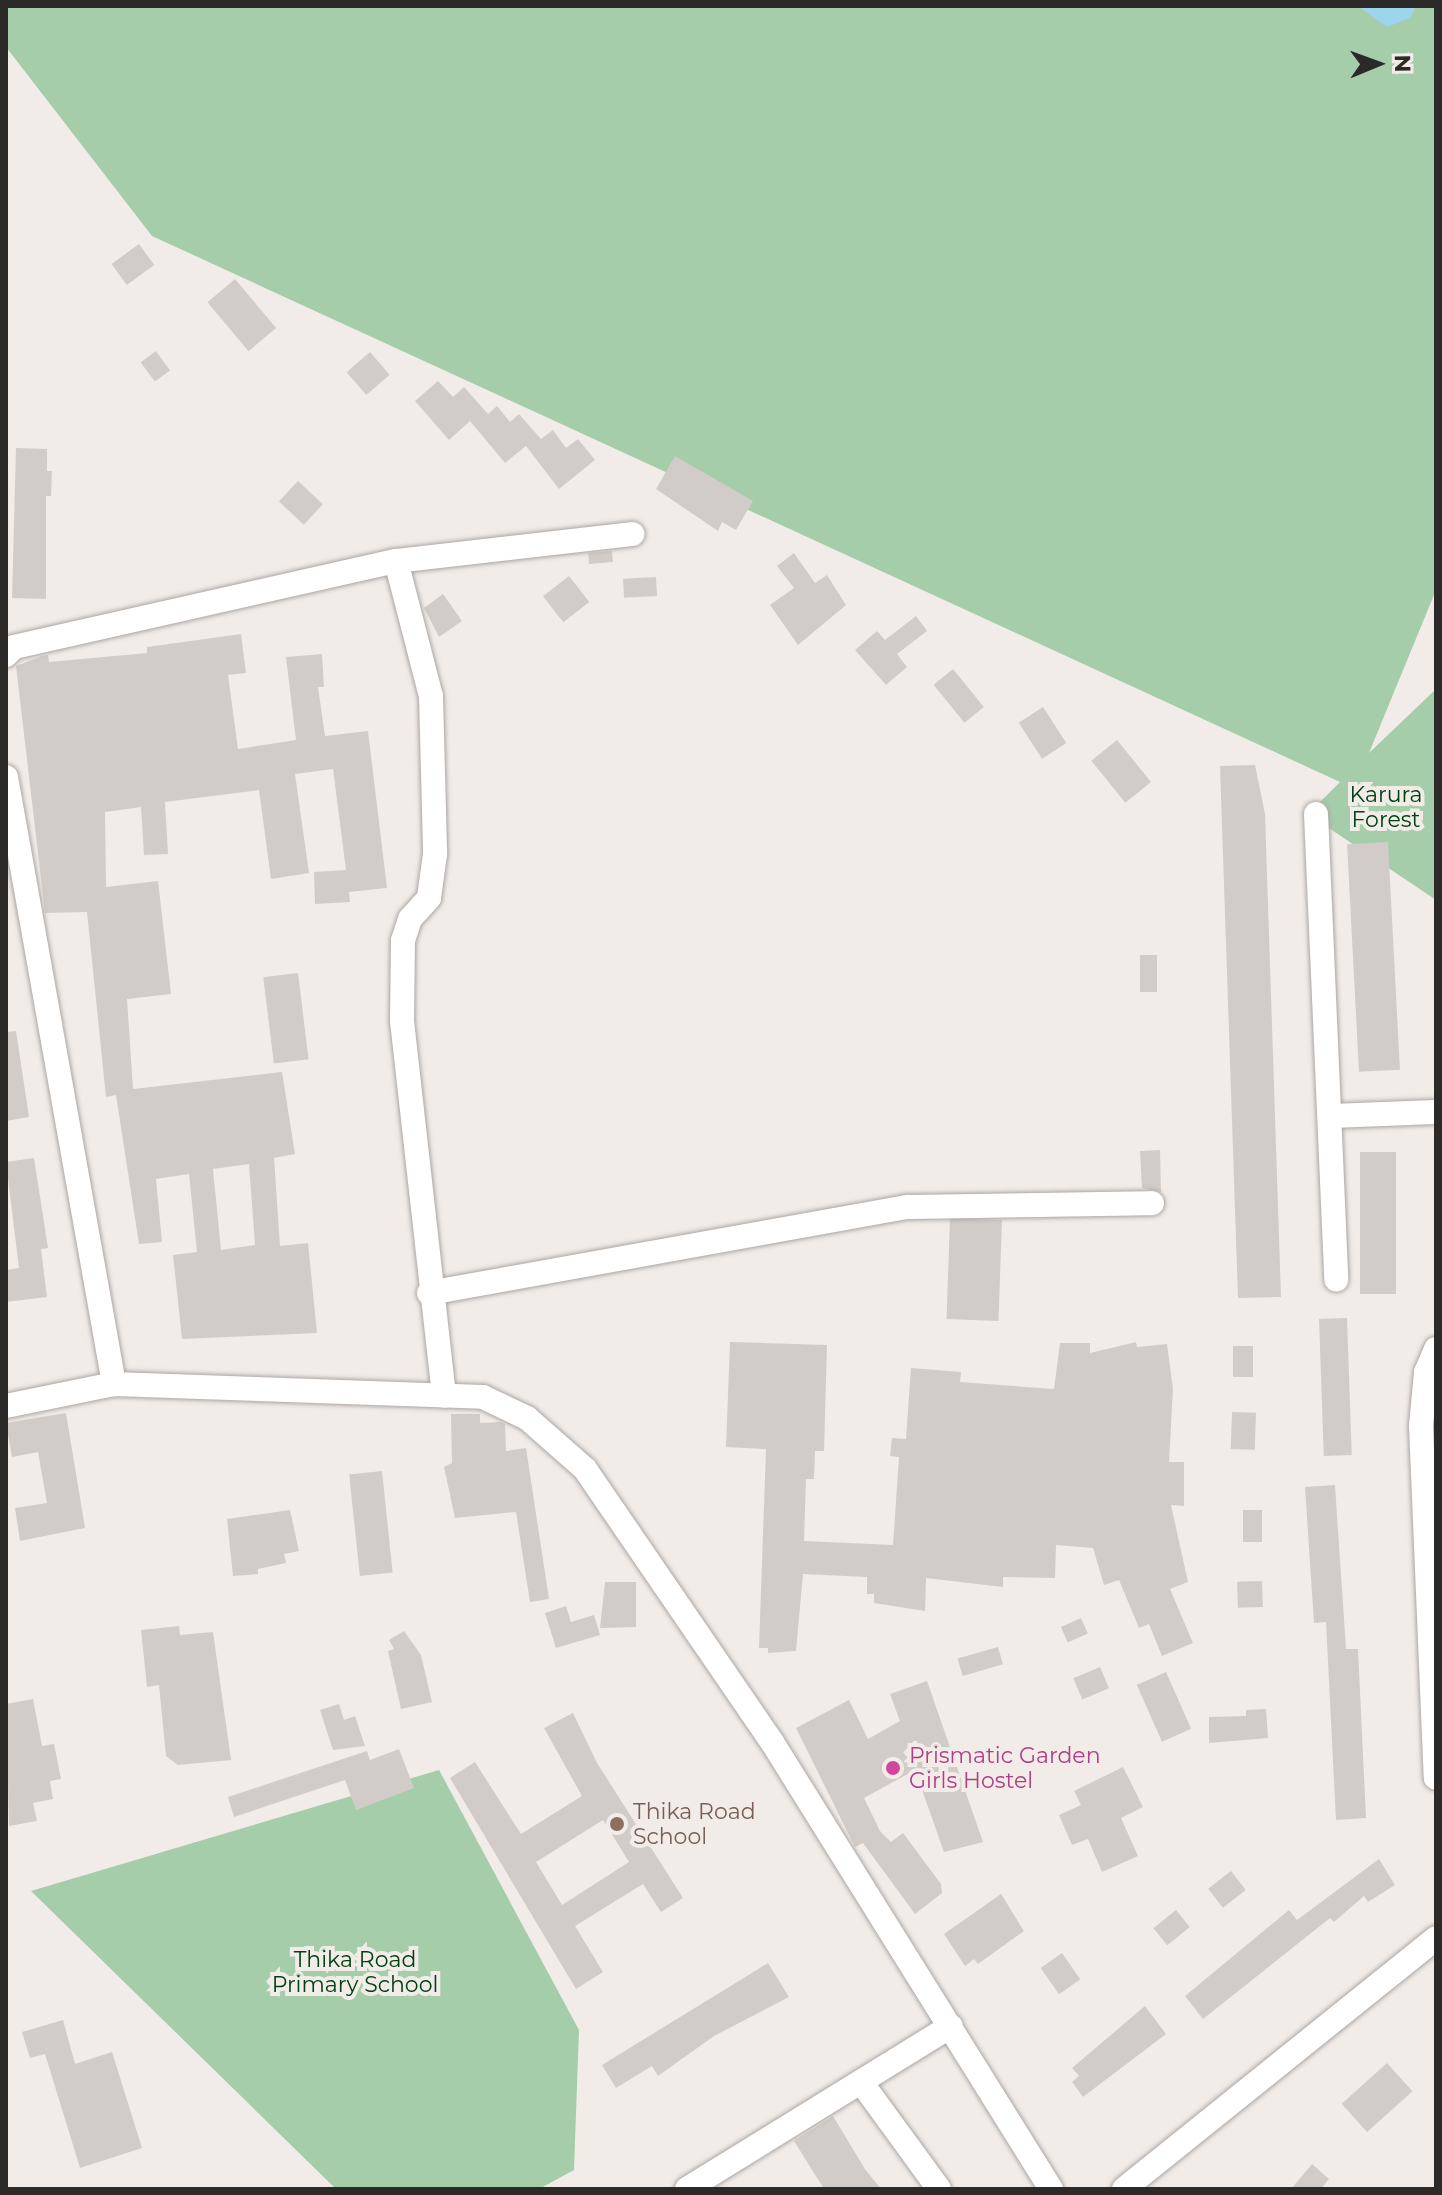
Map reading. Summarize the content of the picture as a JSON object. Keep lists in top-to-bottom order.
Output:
{
  "parks": ["Karura Forest", "Thika Road Primary School"],
  "places": ["Prismatic Garden Girls Hostel", "Thika Road School"],
  "north": "right"
}
